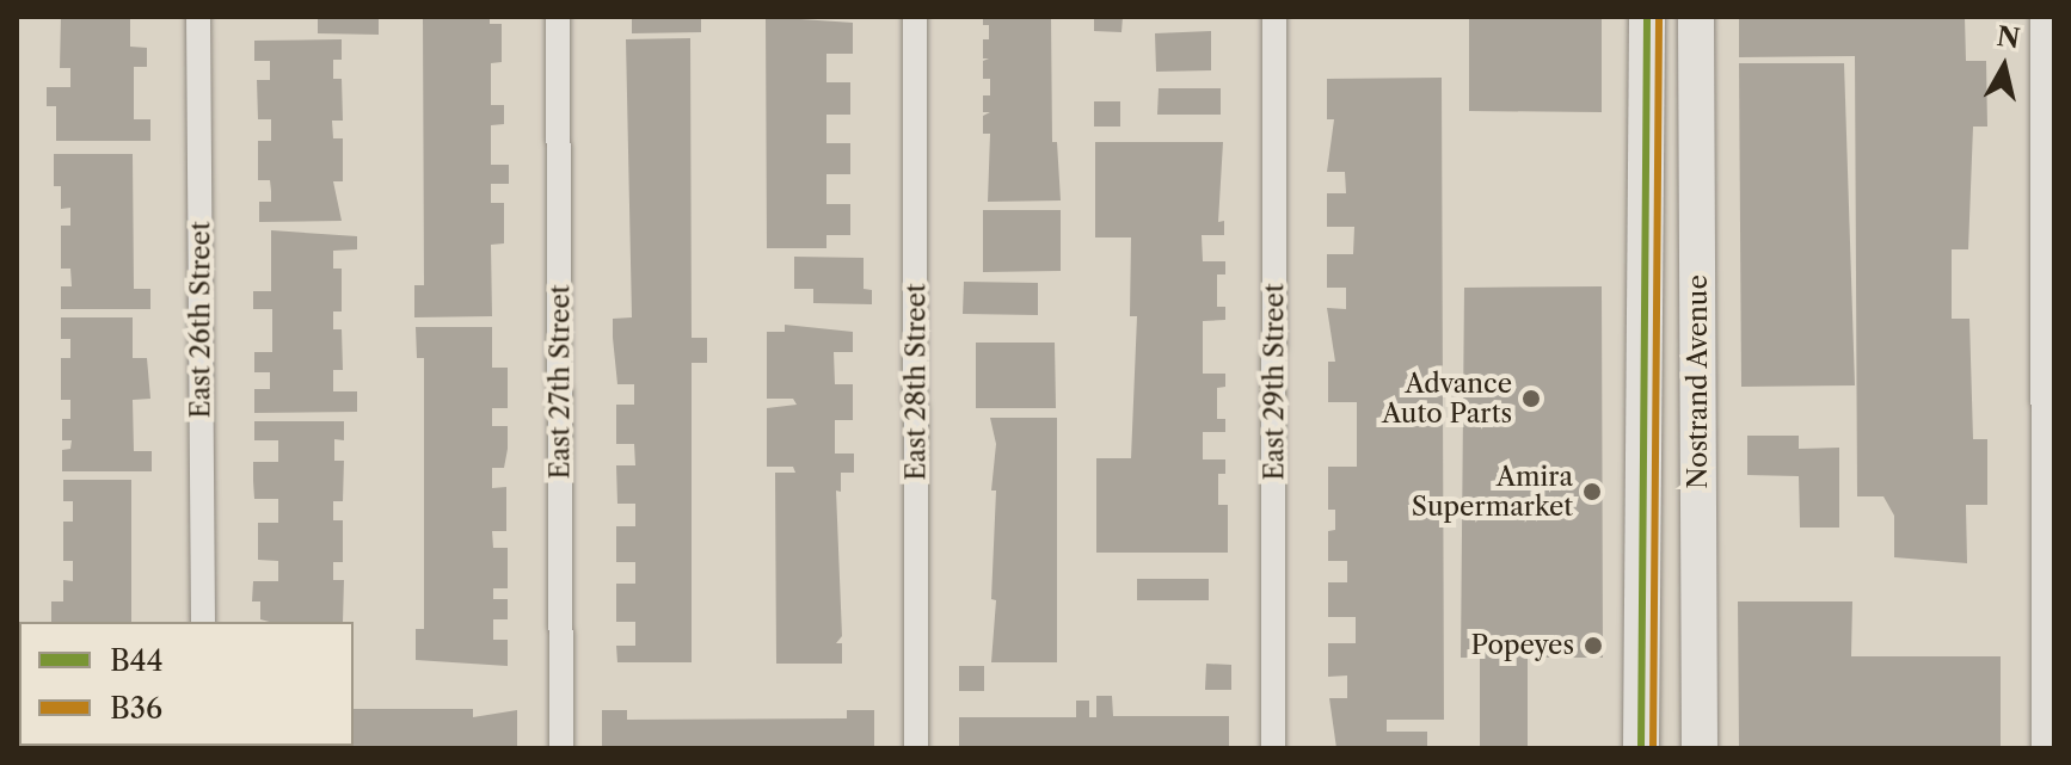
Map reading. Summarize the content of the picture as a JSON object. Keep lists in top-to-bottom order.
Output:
{
  "streets": {
    "main road": ["Nostrand Avenue"],
    "street": [
      "East 26th Street",
      "East 27th Street",
      "East 28th Street",
      "East 29th Street"
    ]
  },
  "places": ["Advance Auto Parts", "Amira Supermarket", "Popeyes"],
  "lines": ["transit line B44", "transit line B36"],
  "legend": ["B44", "B36"],
  "north": "top"
}
